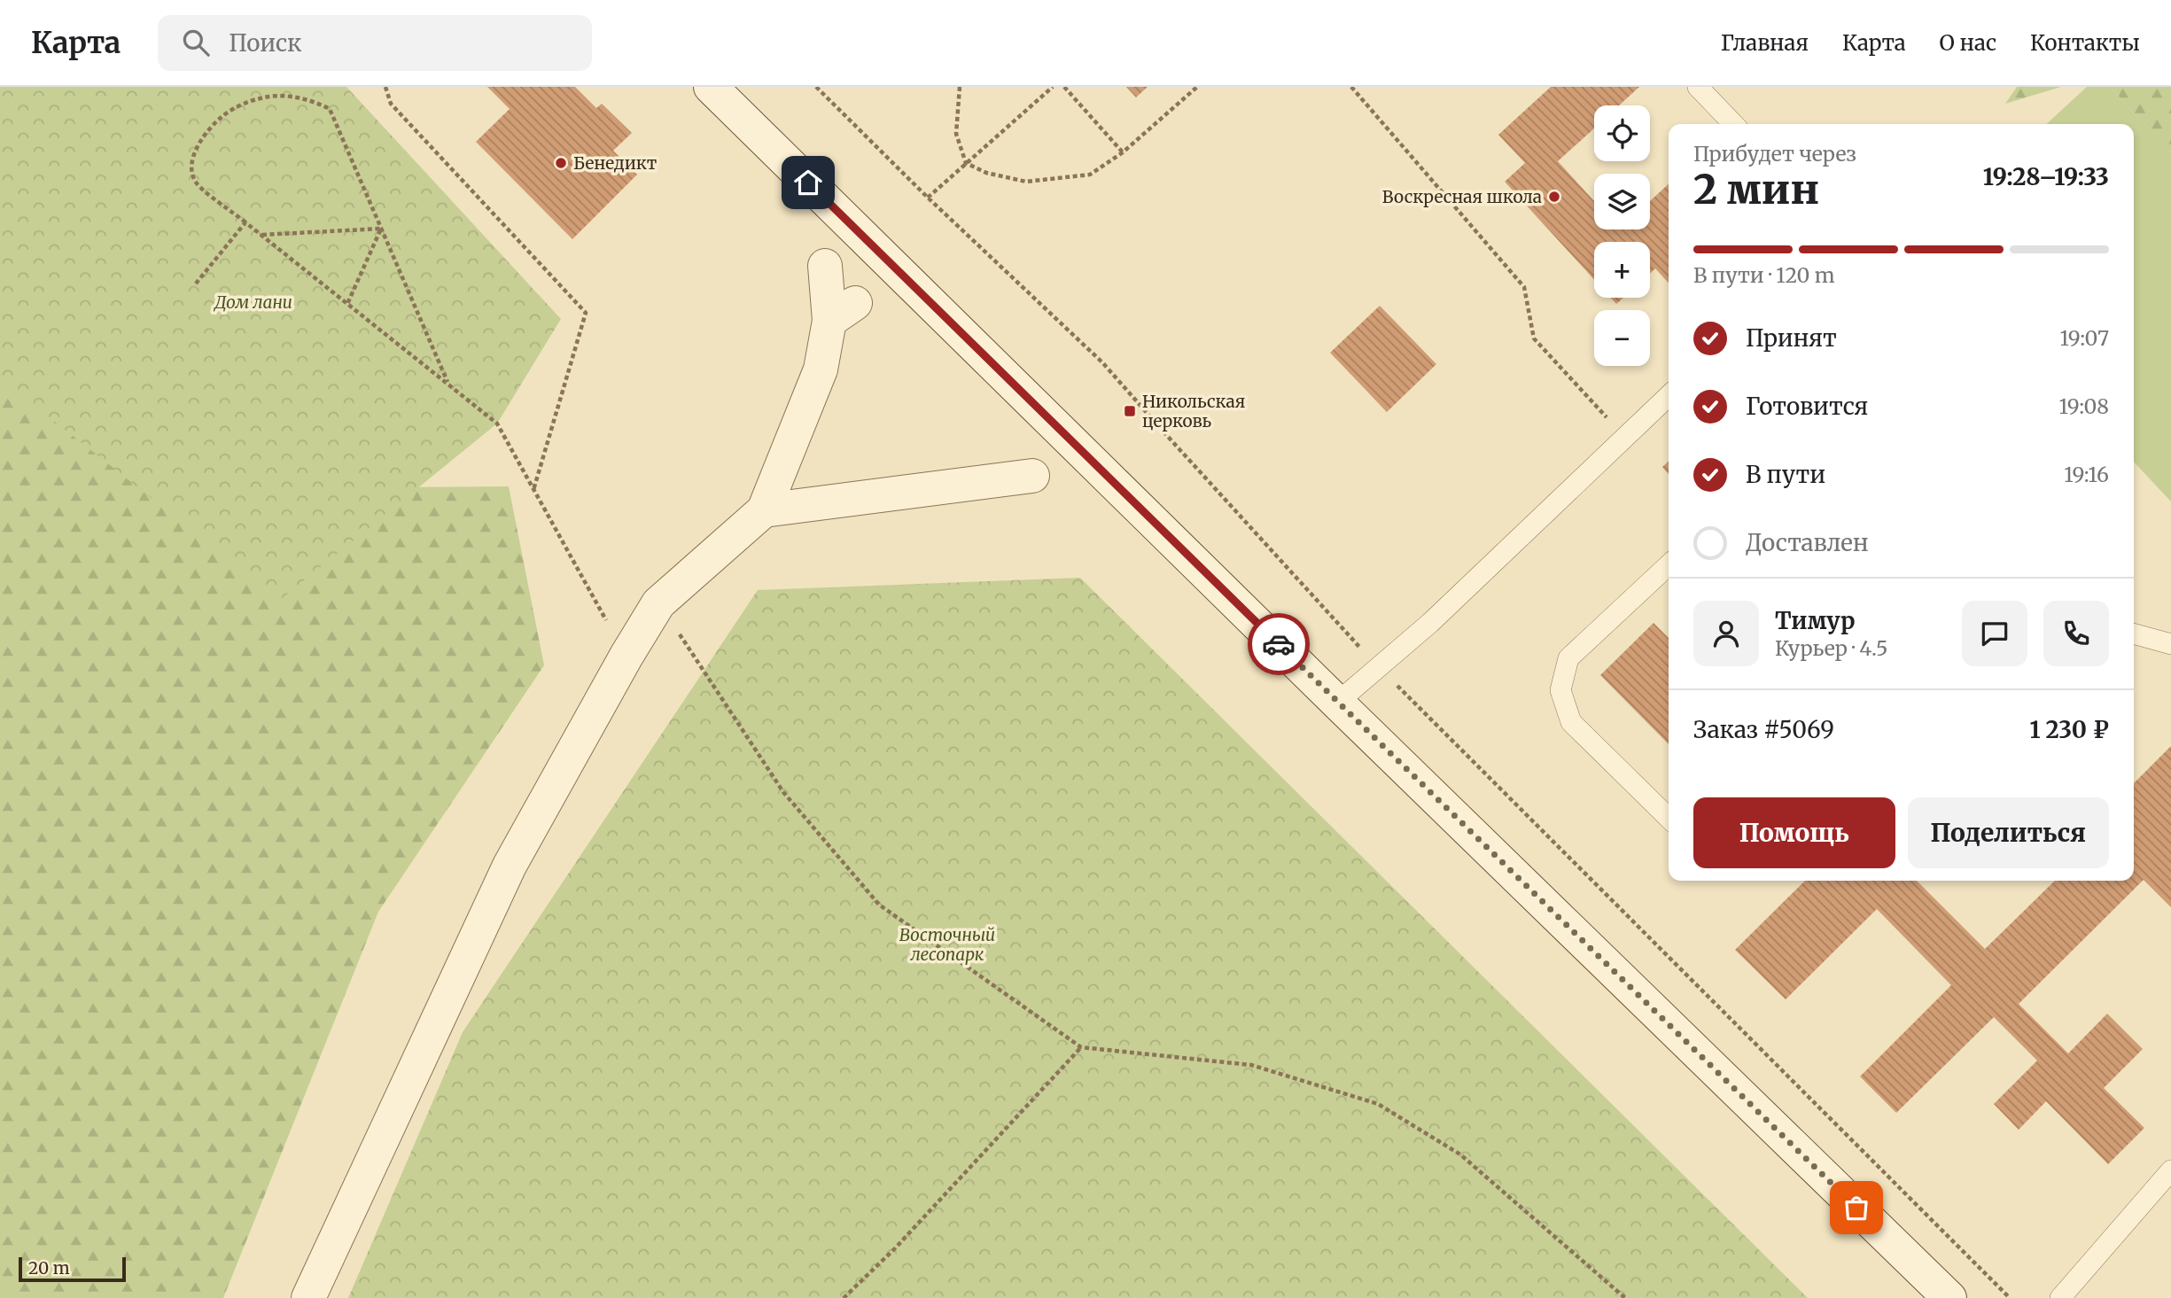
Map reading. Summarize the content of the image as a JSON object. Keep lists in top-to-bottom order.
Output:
{
  "parks": ["Дом лани", "Восточный лесопарк"],
  "places": {
    "other": ["Бенедикт", "Воскресная школа"],
    "transit": ["Никольская церковь"]
  },
  "scale_bar": "20 m",
  "page": {
    "header": "Карта",
    "search": "Поиск",
    "nav": [
      "Главная",
      "Карта",
      "О нас",
      "Контакты"
    ],
    "map_buttons": ["+", "−"],
    "heading": ["2 мин", "Прибудет через", "19:28–19:33"],
    "panel": [
      "Тимур",
      "Курьер · 4.5",
      "Заказ #5069",
      "1 230 ₽"
    ],
    "bar": "В пути · 120 m",
    "list": [
      ["Принят", "19:07"],
      ["Готовится", "19:08"],
      ["В пути", "19:16"],
      "Доставлен"
    ],
    "buttons": ["Помощь", "Поделиться"],
    "scale": "20 m"
  }
}
